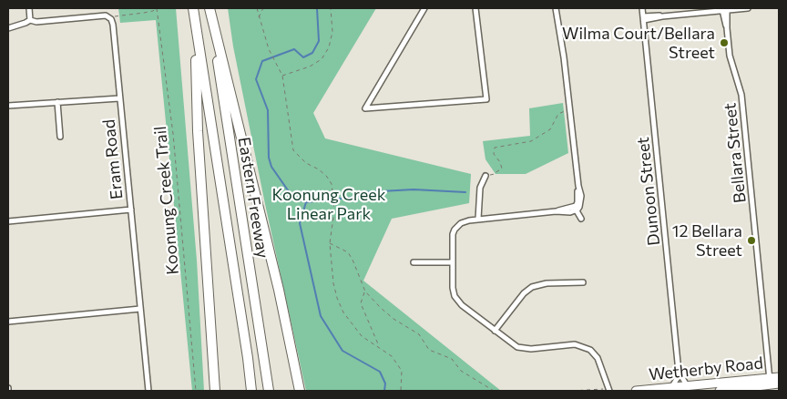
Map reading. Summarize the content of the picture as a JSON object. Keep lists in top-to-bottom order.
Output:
{
  "streets": {
    "highway": ["Eastern Freeway"],
    "main road": ["Wetherby Road"],
    "street": ["Bellara Street", "Eram Road", "Dunoon Street"],
    "path": ["Koonung Creek Trail"]
  },
  "crossings": [
    ["Bellara Street", "Wetherby Road"],
    ["Dunoon Street", "Wetherby Road"]
  ],
  "parks": ["Koonung Creek Linear Park"],
  "places": ["Wilma Court/Bellara Street", "12 Bellara Street"]
}
